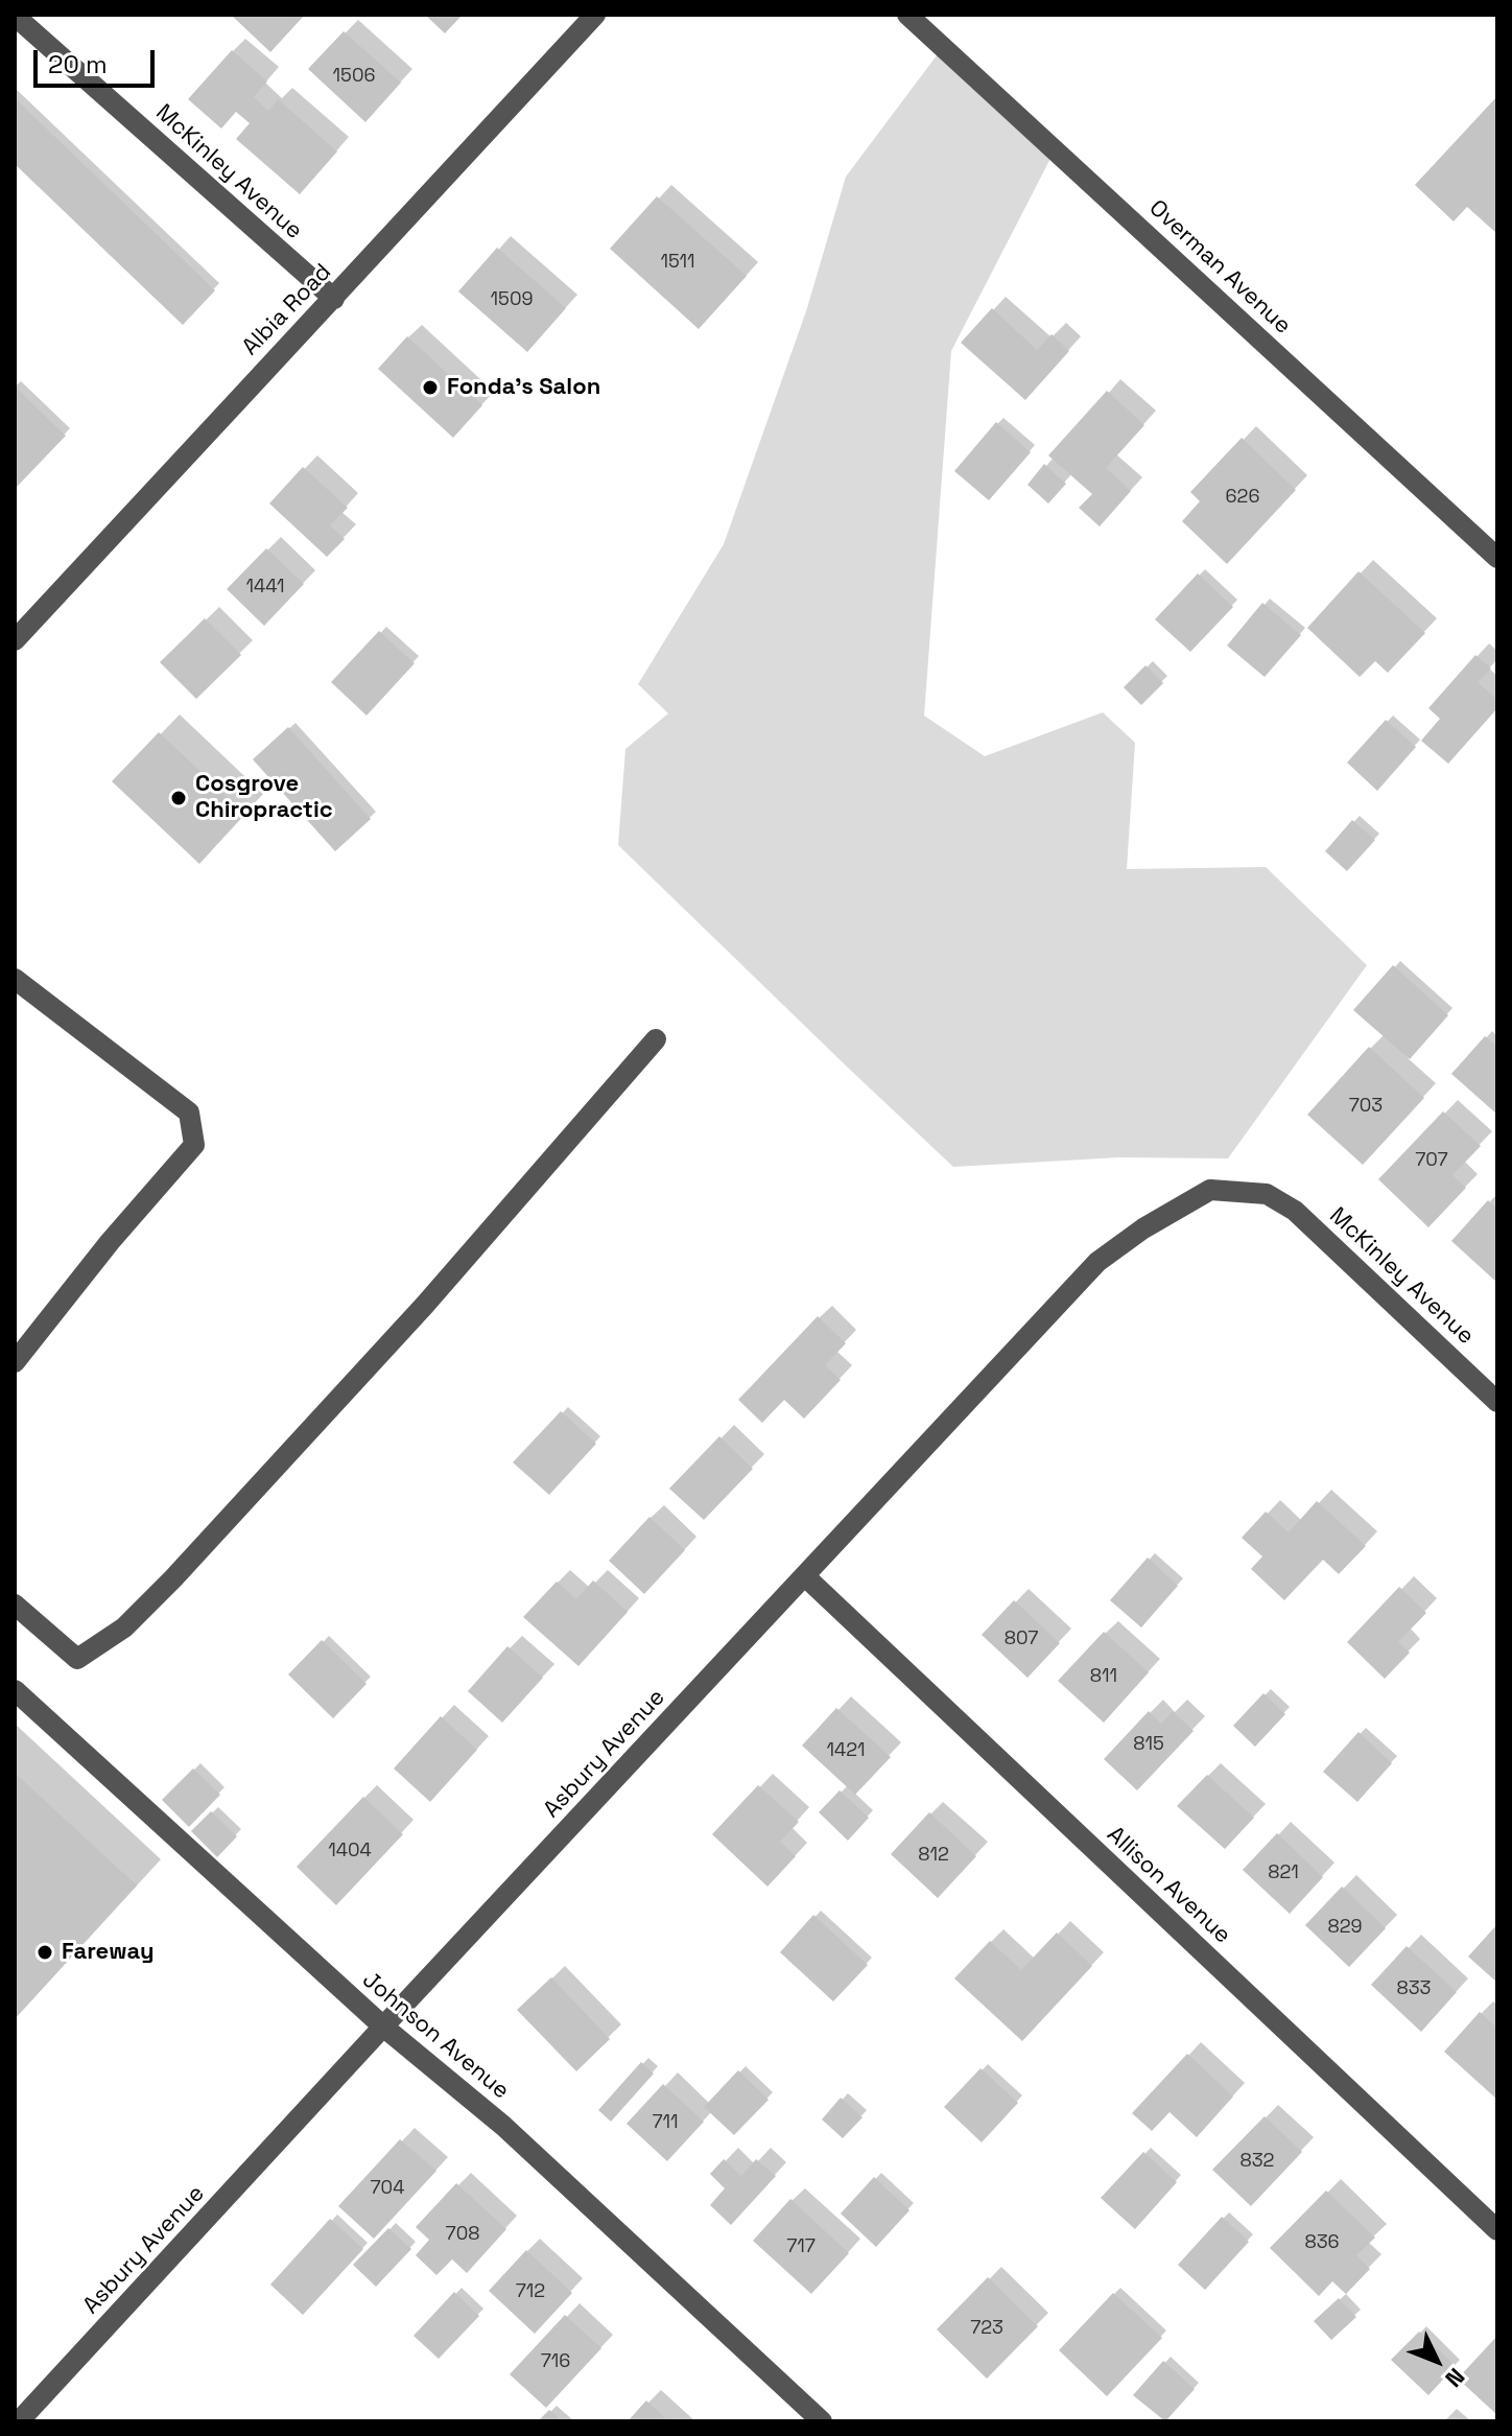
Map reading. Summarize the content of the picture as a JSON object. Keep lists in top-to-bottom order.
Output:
{
  "streets": {
    "street": [
      "McKinley Avenue",
      "Overman Avenue",
      "Albia Road",
      "Asbury Avenue",
      "Allison Avenue",
      "Johnson Avenue"
    ]
  },
  "crossings": [
    ["McKinley Avenue", "Albia Road"],
    ["McKinley Avenue", "Asbury Avenue"],
    ["Asbury Avenue", "Allison Avenue"],
    ["Asbury Avenue", "Johnson Avenue"]
  ],
  "places": ["Fonda's Salon", "Cosgrove Chiropractic", "Fareway"],
  "house_numbers": [
    "1506",
    "1511",
    "1509",
    "626",
    "1441",
    "703",
    "707",
    "807",
    "811",
    "815",
    "1421",
    "1404",
    "812",
    "821",
    "829",
    "833",
    "711",
    "832",
    "704",
    "708",
    "836",
    "717",
    "712",
    "723",
    "716"
  ],
  "scale_bar": "20 m",
  "north": "bottom right"
}
